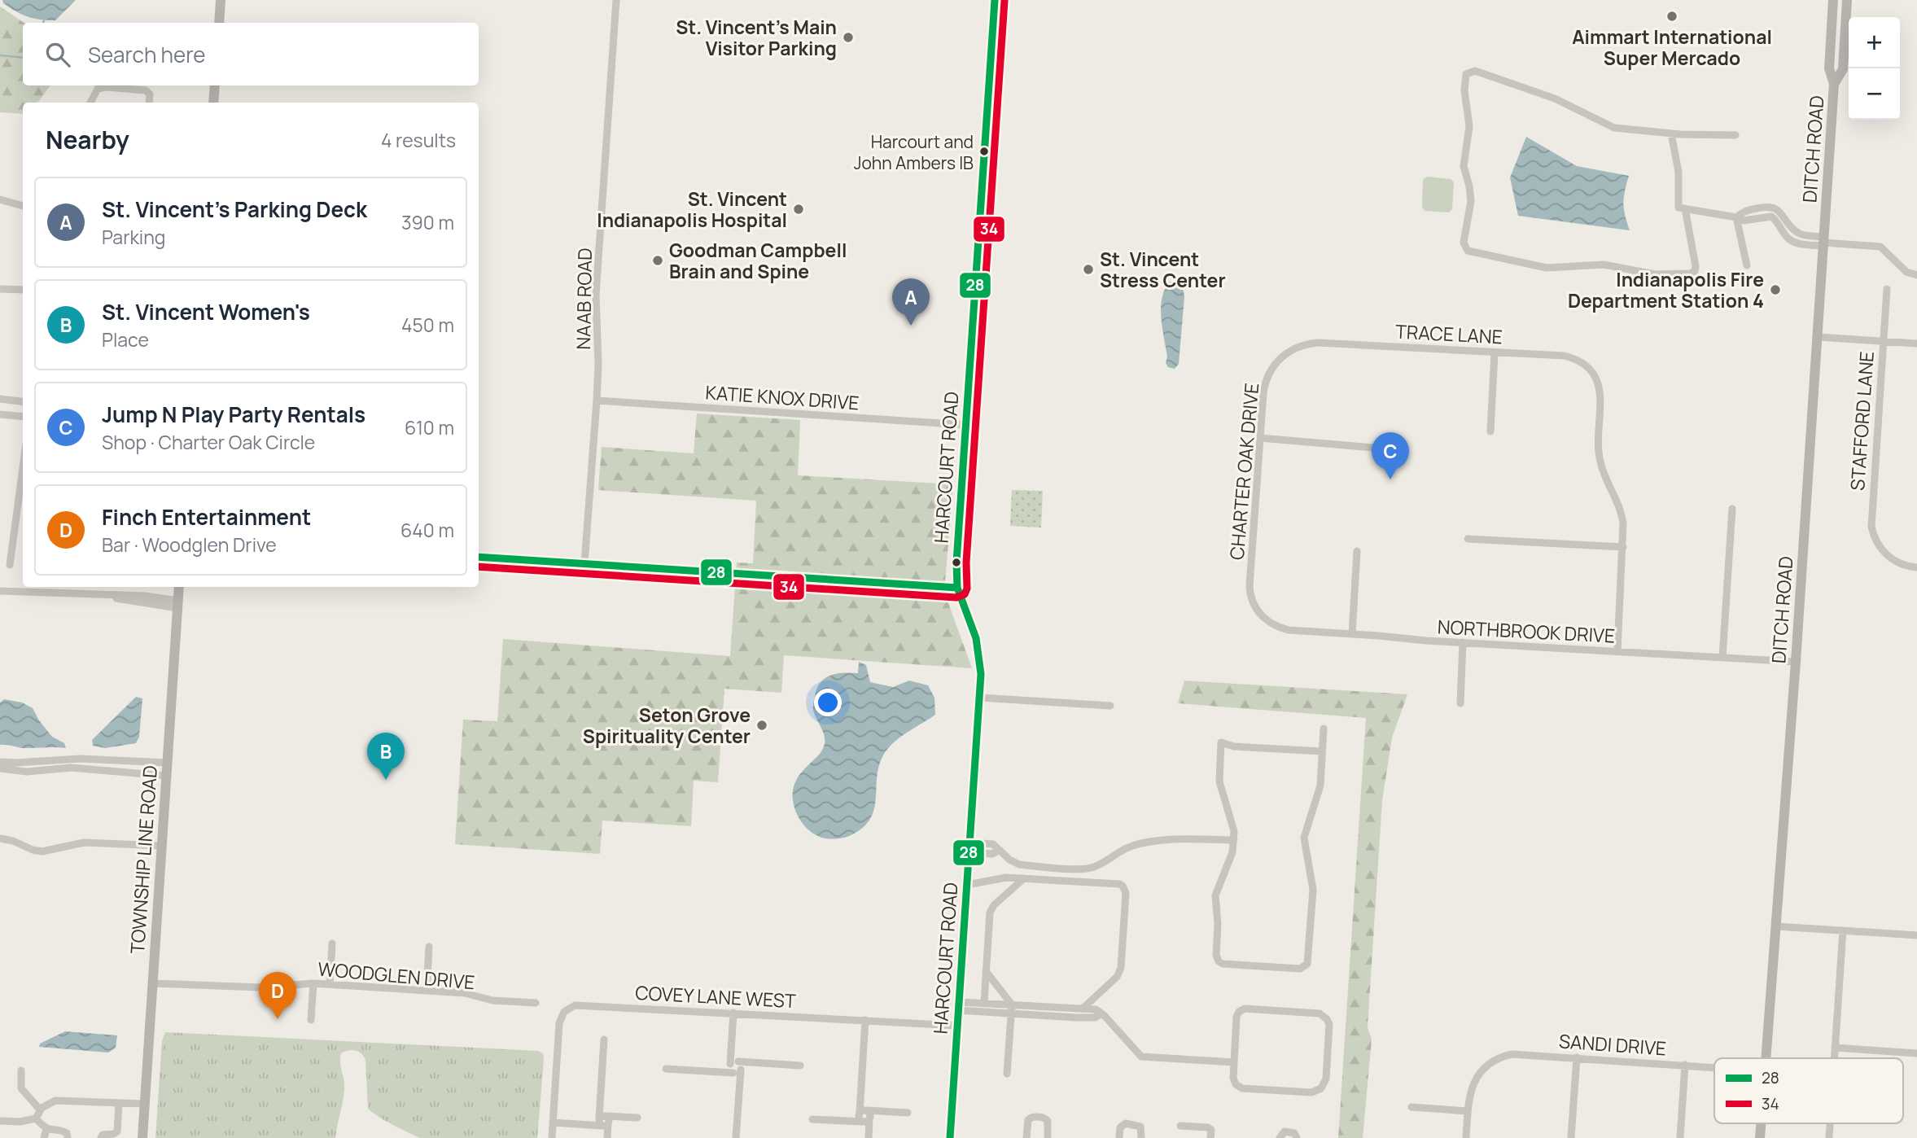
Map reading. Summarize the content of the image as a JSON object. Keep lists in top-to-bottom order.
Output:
{
  "streets": {
    "main road": ["DITCH ROAD", "HARCOURT ROAD", "TOWNSHIP LINE ROAD"],
    "street": [
      "NAAB ROAD",
      "TRACE LANE",
      "KATIE KNOX DRIVE",
      "STAFFORD LANE",
      "CHARTER OAK DRIVE",
      "NORTHBROOK DRIVE",
      "WOODGLEN DRIVE",
      "COVEY LANE WEST",
      "SANDI DRIVE"
    ]
  },
  "crossings": [
    ["DITCH ROAD", "NORTHBROOK DRIVE"],
    ["NAAB ROAD", "KATIE KNOX DRIVE"],
    ["TRACE LANE", "CHARTER OAK DRIVE"],
    ["KATIE KNOX DRIVE", "HARCOURT ROAD"],
    ["HARCOURT ROAD", "COVEY LANE WEST"],
    ["CHARTER OAK DRIVE", "NORTHBROOK DRIVE"],
    ["TOWNSHIP LINE ROAD", "WOODGLEN DRIVE"]
  ],
  "places": [
    "Aimmart International Super Mercado",
    "St. Vincent's Main Visitor Parking",
    "Harcourt and John Ambers IB",
    "St. Vincent Indianapolis Hospital",
    "Goodman Campbell Brain and Spine",
    "St. Vincent Stress Center",
    "Indianapolis Fire Department Station 4",
    "Seton Grove Spirituality Center"
  ],
  "lines": ["transit line 28", "transit line 34"],
  "legend": ["28", "34"],
  "page": {
    "map_buttons": ["+", "−"],
    "search": "Search here",
    "heading": ["Nearby", "4 results"],
    "list": [
      {
        "mark": "A",
        "name": "St. Vincent's Parking Deck",
        "note": "Parking",
        "value": "390 m"
      },
      {
        "mark": "B",
        "name": "St. Vincent Women's",
        "note": "Place",
        "value": "450 m"
      },
      {
        "mark": "C",
        "name": "Jump N Play Party Rentals",
        "note": "Shop · Charter Oak Circle",
        "value": "610 m"
      },
      {
        "mark": "D",
        "name": "Finch Entertainment",
        "note": "Bar · Woodglen Drive",
        "value": "640 m"
      }
    ],
    "pins": [
      "A",
      "C",
      "B",
      "D"
    ]
  }
}
